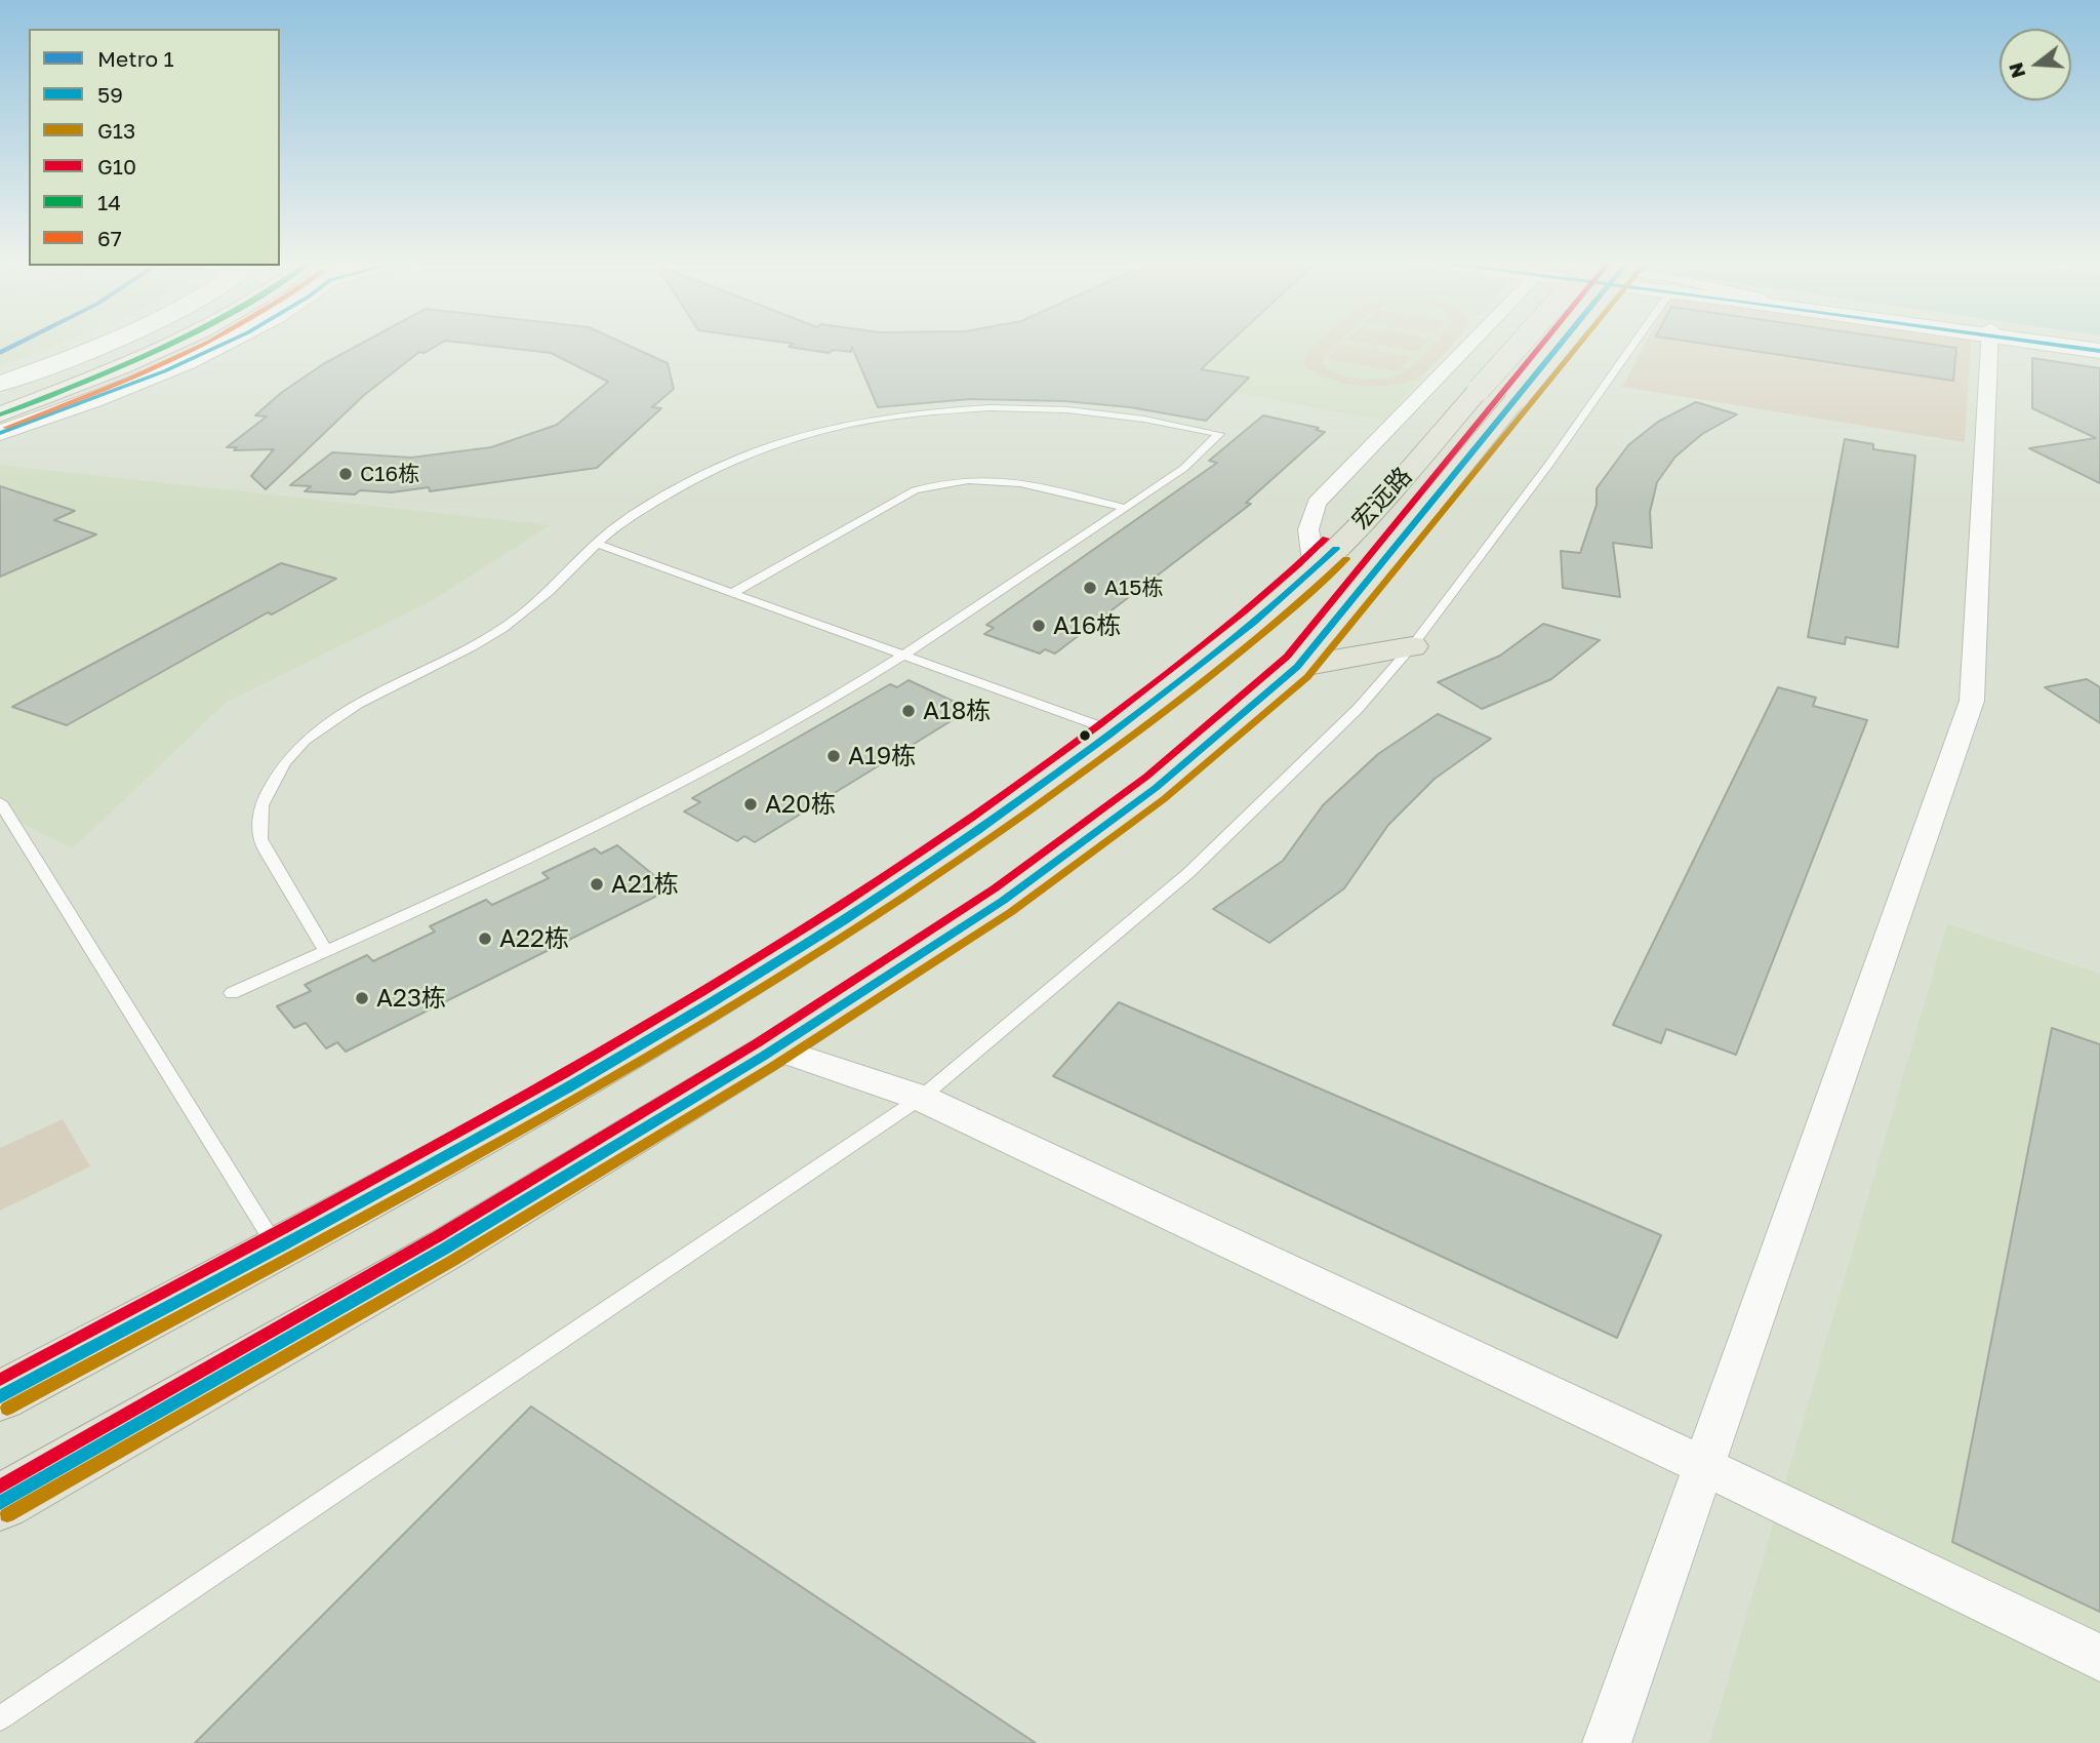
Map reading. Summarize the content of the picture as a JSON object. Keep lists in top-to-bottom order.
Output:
{
  "streets": {
    "highway": ["宏远路"]
  },
  "places": [
    "C16栋",
    "A15栋",
    "A16栋",
    "A18栋",
    "A19栋",
    "A20栋",
    "A21栋",
    "A22栋",
    "A23栋"
  ],
  "lines": [
    "metro line 1",
    "transit line 59",
    "transit line G13",
    "transit line G10",
    "transit line 14",
    "transit line 67"
  ],
  "legend": [
    "Metro 1",
    "59",
    "G13",
    "G10",
    "14",
    "67"
  ],
  "north": "left"
}
